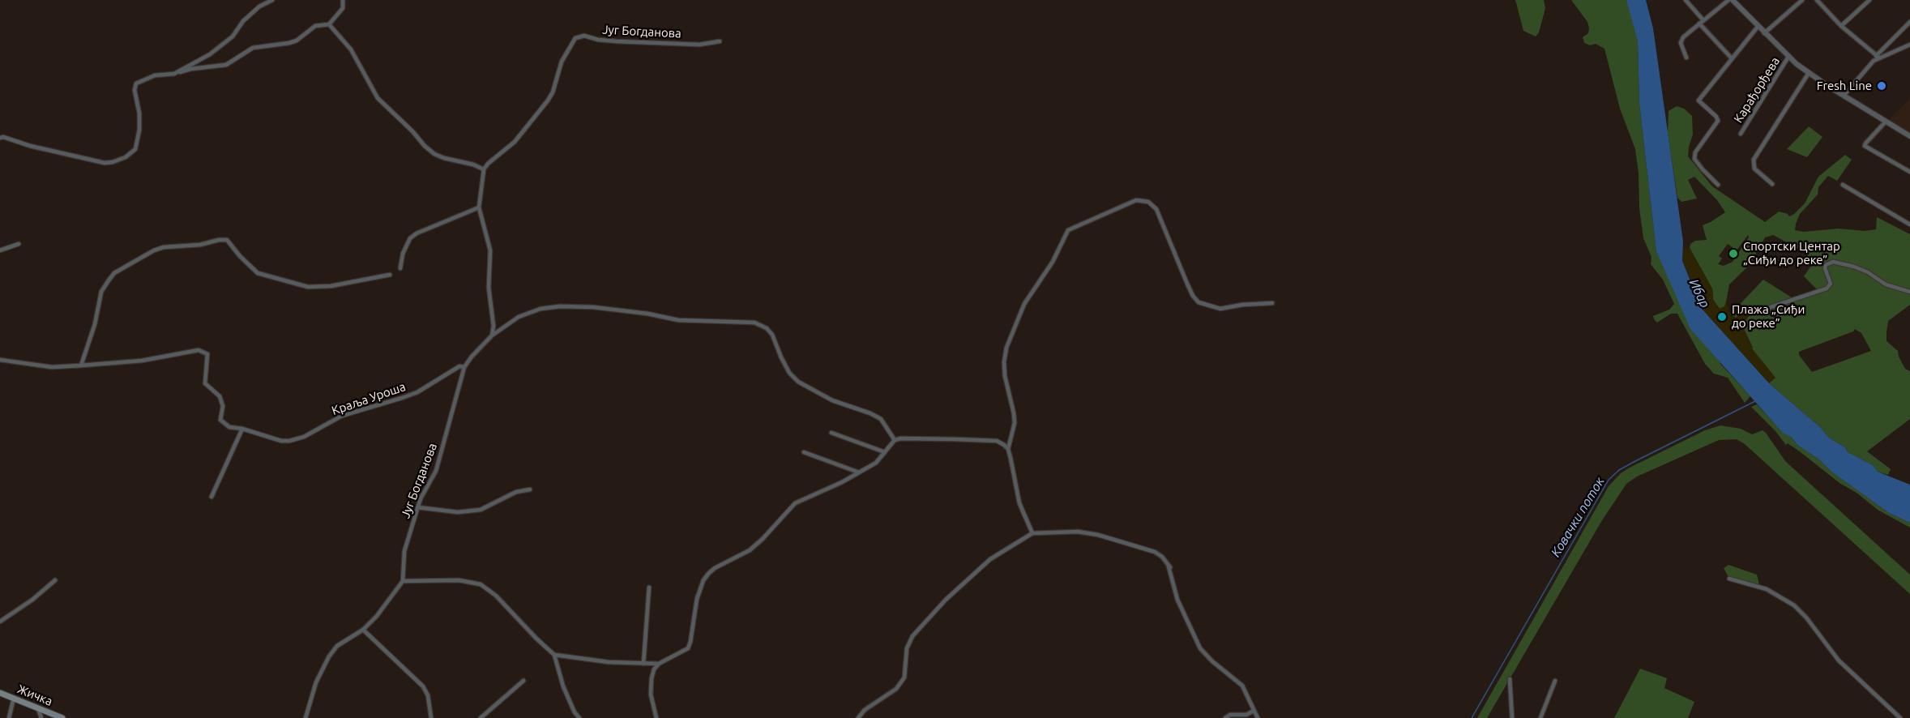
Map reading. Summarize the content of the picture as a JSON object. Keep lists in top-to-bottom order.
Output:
{
  "streets": {
    "main road": ["Жичка"],
    "street": ["Југ Богданова", "Карађорђева", "Краља Уроша"]
  },
  "crossings": [
    ["Југ Богданова", "Краља Уроша"]
  ],
  "water": ["Ибар", "Ковачки поток"],
  "places": ["Fresh Line", "Спортски Центар „Сиђи до реке”", "Плажа „Сиђи до реке”"]
}
